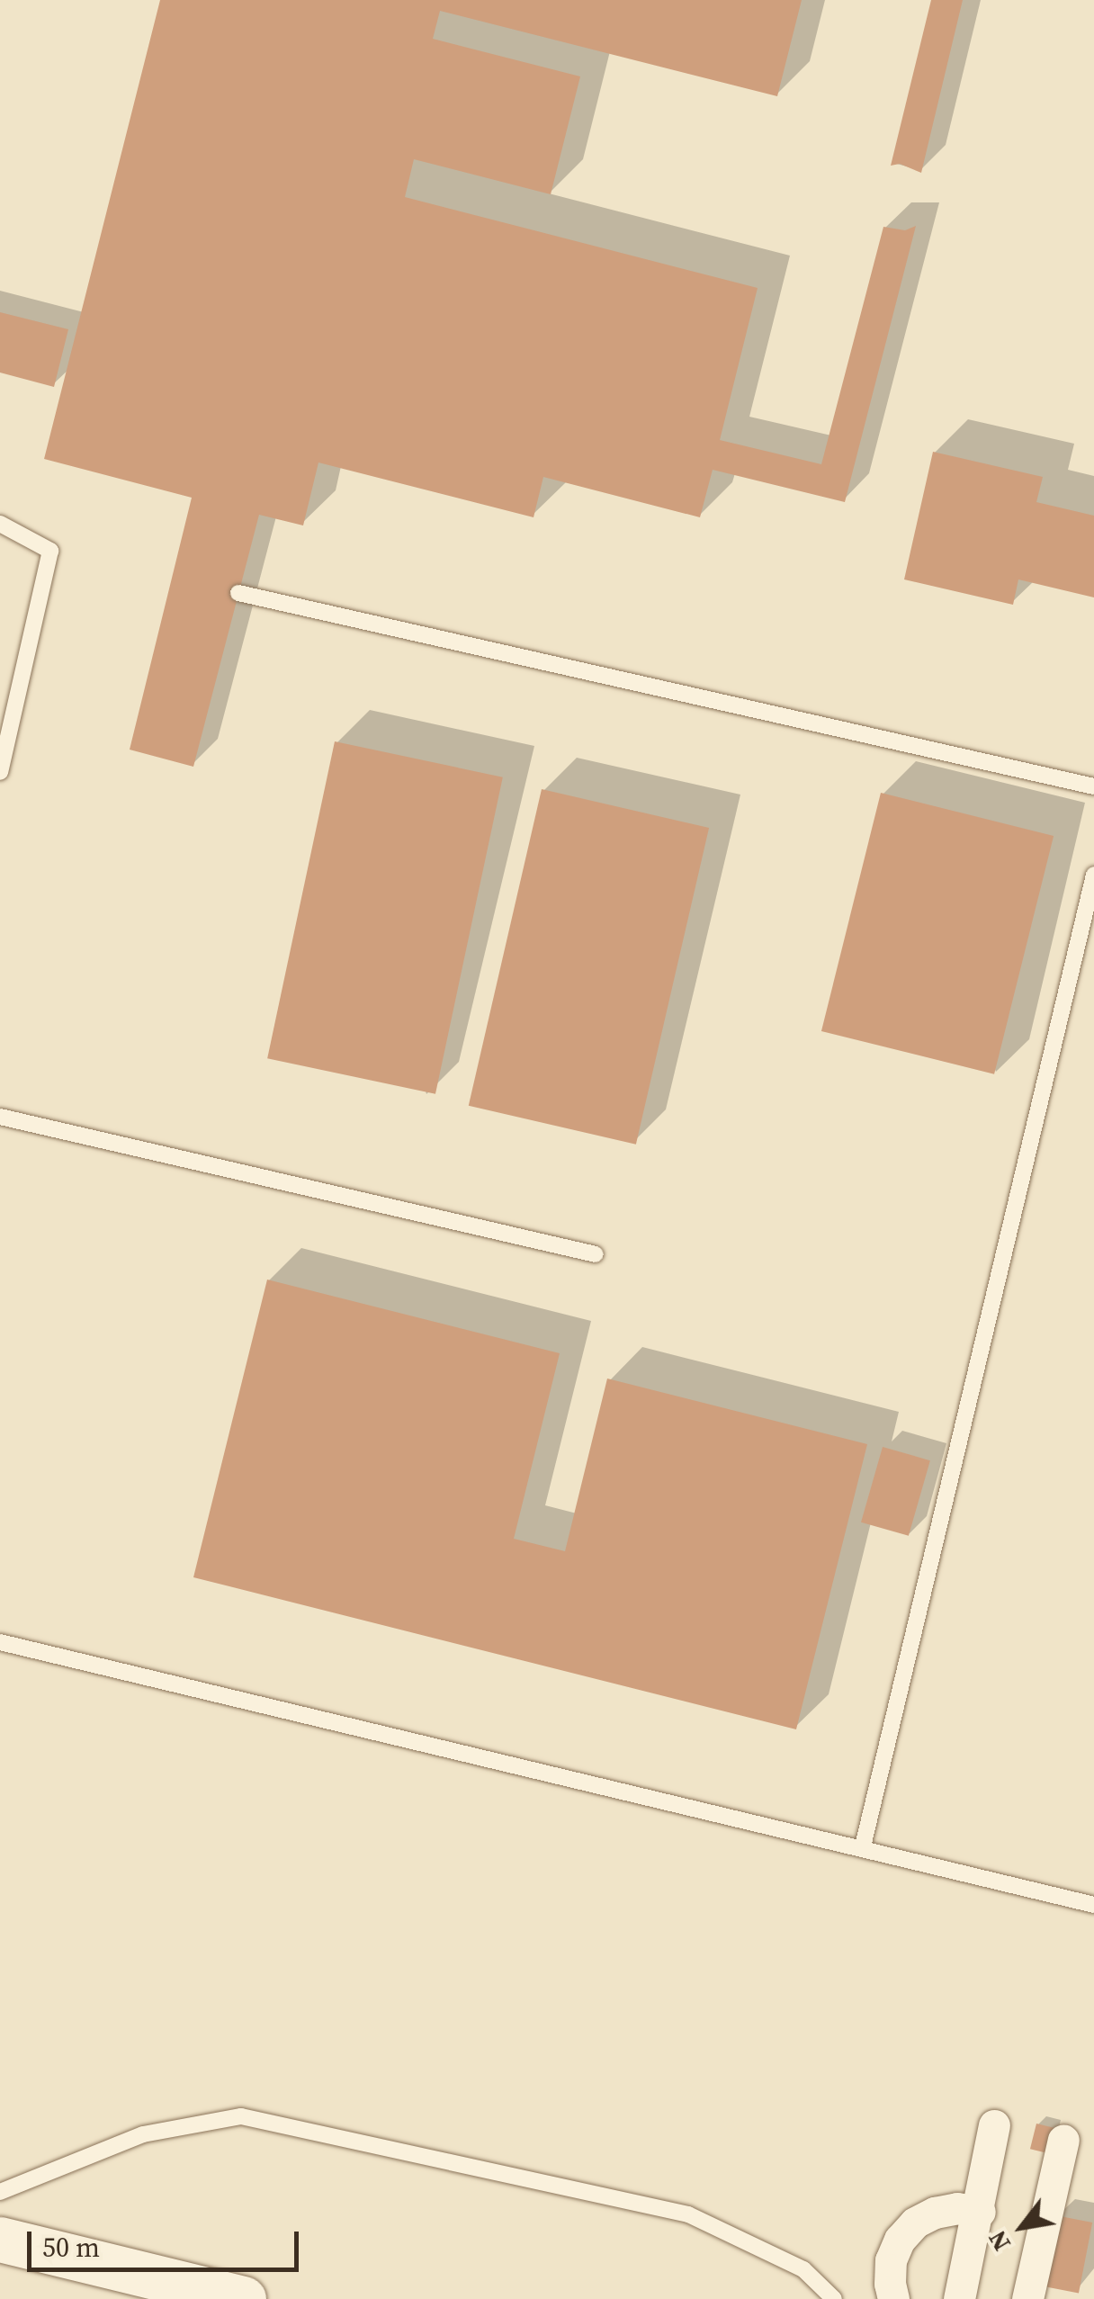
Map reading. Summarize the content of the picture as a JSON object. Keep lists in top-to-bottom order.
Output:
{
  "scale_bar": "50 m",
  "north": "bottom left"
}
